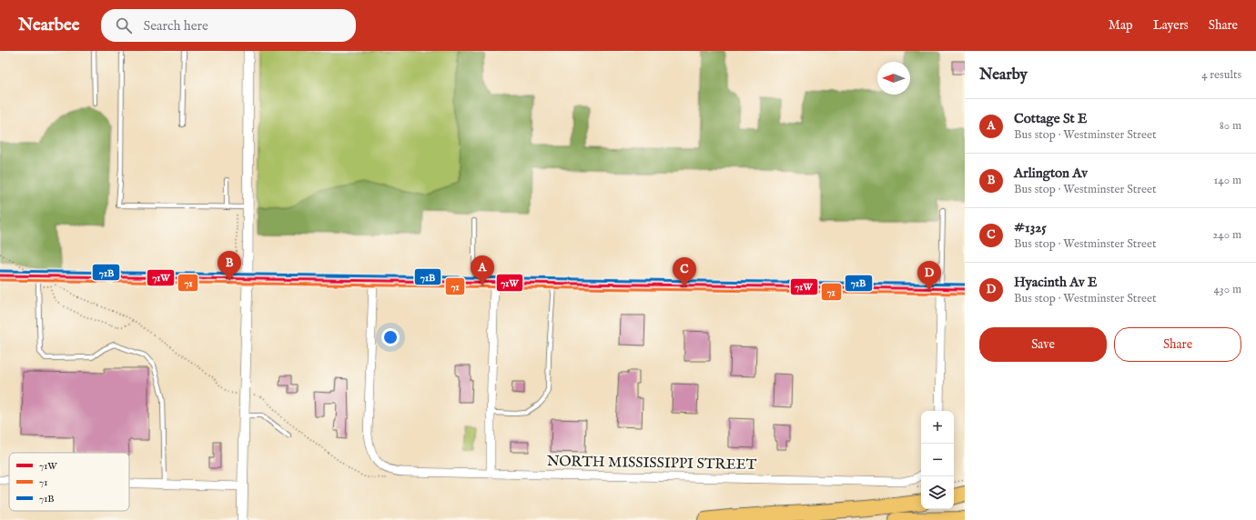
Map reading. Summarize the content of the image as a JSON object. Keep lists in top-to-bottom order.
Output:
{
  "streets": {
    "street": ["NORTH MISSISSIPPI STREET"]
  },
  "lines": ["transit line 71B", "transit line 71W", "transit line 71"],
  "legend": ["71W", "71", "71B"],
  "north": "left",
  "page": {
    "header": "Nearbee",
    "search": "Search here",
    "nav": ["Map", "Layers", "Share"],
    "heading": ["Nearby", "4 results"],
    "list": [
      {
        "mark": "A",
        "name": "Cottage St E",
        "note": "Bus stop · Westminster Street",
        "value": "80 m"
      },
      {
        "mark": "B",
        "name": "Arlington Av",
        "note": "Bus stop · Westminster Street",
        "value": "140 m"
      },
      {
        "mark": "C",
        "name": "#1325",
        "note": "Bus stop · Westminster Street",
        "value": "240 m"
      },
      {
        "mark": "D",
        "name": "Hyacinth Av E",
        "note": "Bus stop · Westminster Street",
        "value": "430 m"
      }
    ],
    "pins": [
      "B",
      "A",
      "C",
      "D"
    ],
    "buttons": ["Save", "Share"],
    "map_buttons": ["+", "−"]
  }
}
